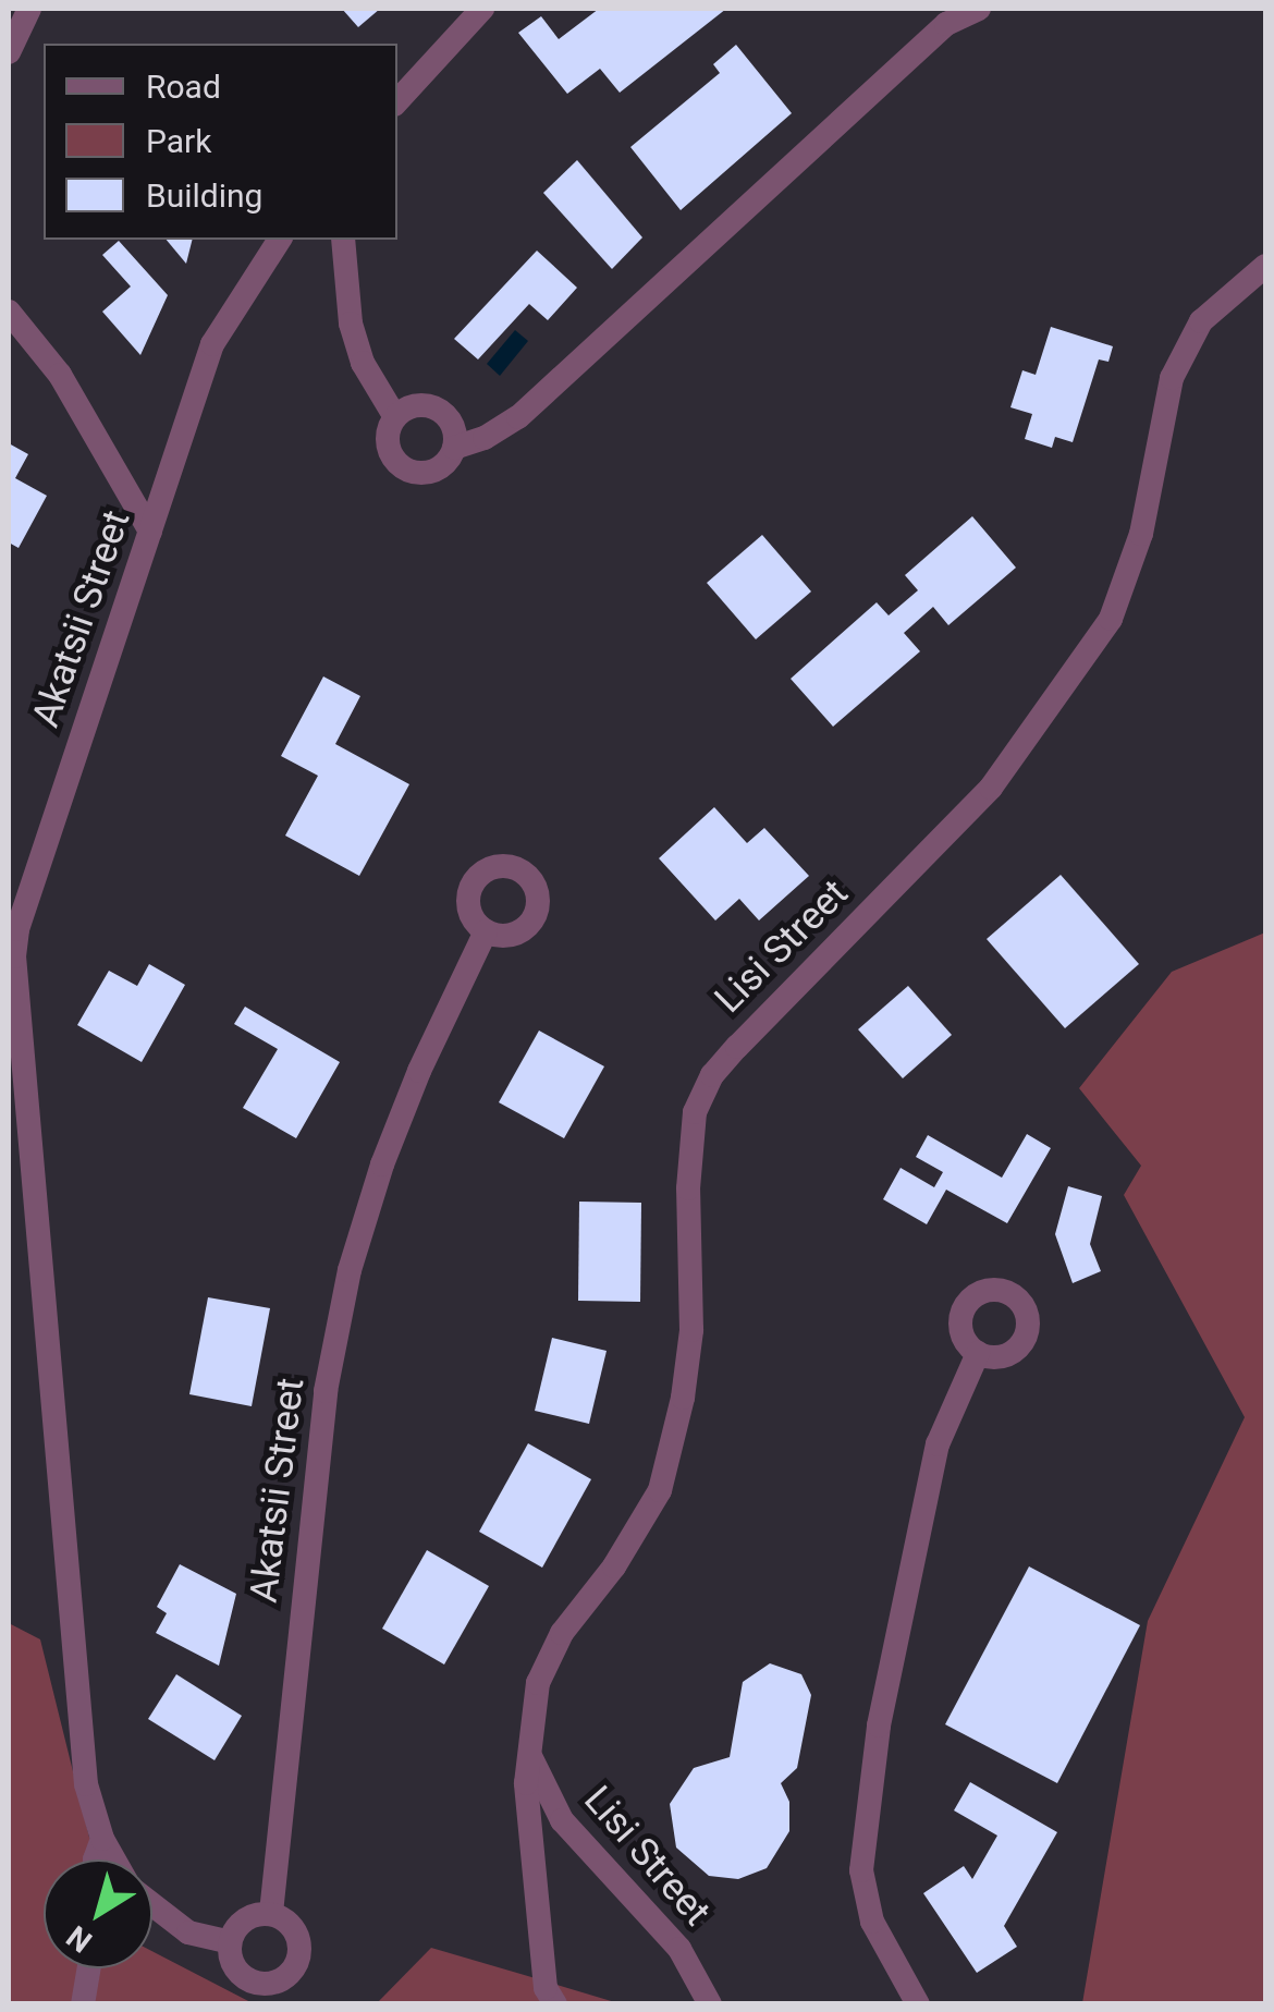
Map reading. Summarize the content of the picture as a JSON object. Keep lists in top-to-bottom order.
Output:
{
  "streets": {
    "street": ["Akatsii Street", "Lisi Street"]
  },
  "legend": ["Road", "Park", "Building"],
  "north": "bottom left"
}
